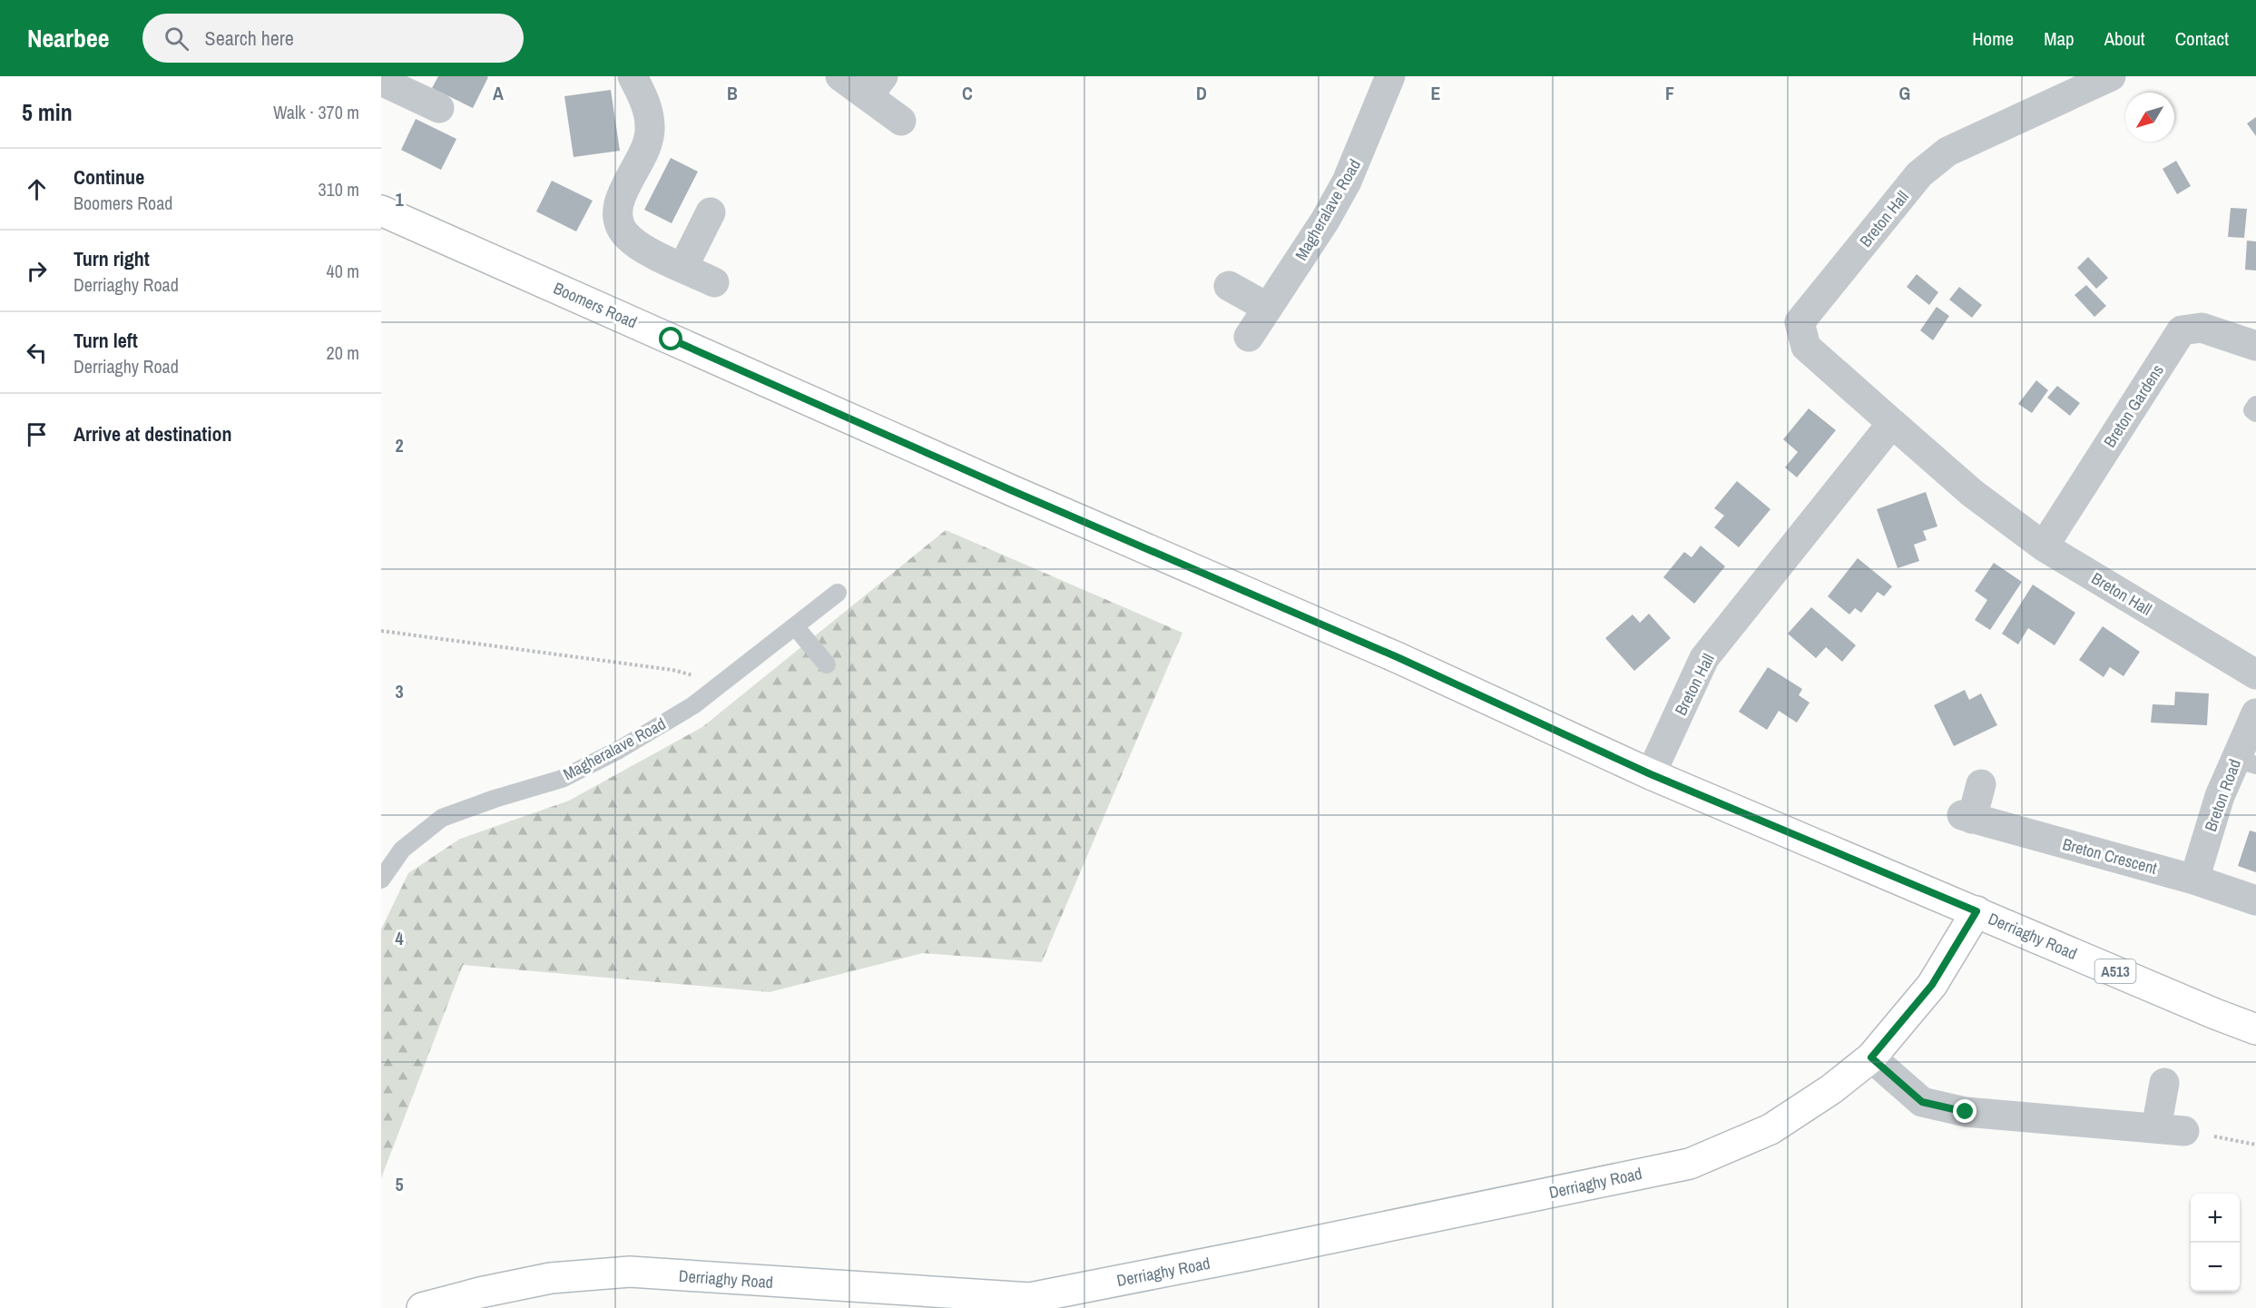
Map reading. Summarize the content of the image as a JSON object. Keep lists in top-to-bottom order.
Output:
{
  "streets": {
    "main road": ["Boomers Road", "Derriaghy Road", "A513"],
    "street": [
      "Magheralave Road",
      "Breton Hall",
      "Breton Gardens",
      "Breton Road",
      "Breton Crescent"
    ]
  },
  "crossings": [
    ["Breton Hall", "Boomers Road"],
    ["Breton Hall", "Breton Gardens"],
    ["Boomers Road", "Derriaghy Road"],
    ["Breton Road", "Breton Crescent"]
  ],
  "north": "bottom left",
  "page": {
    "header": "Nearbee",
    "search": "Search here",
    "nav": [
      "Home",
      "Map",
      "About",
      "Contact"
    ],
    "heading": ["5 min", "Walk · 370 m"],
    "list": [
      ["Continue", "Boomers Road", "310 m"],
      ["Turn right", "Derriaghy Road", "40 m"],
      ["Turn left", "Derriaghy Road", "20 m"],
      "Arrive at destination"
    ],
    "map_buttons": ["+", "−"]
  },
  "grid": {
    "columns": [
      "A",
      "B",
      "C",
      "D",
      "E",
      "F",
      "G"
    ],
    "rows": [
      "1",
      "2",
      "3",
      "4",
      "5"
    ]
  }
}
